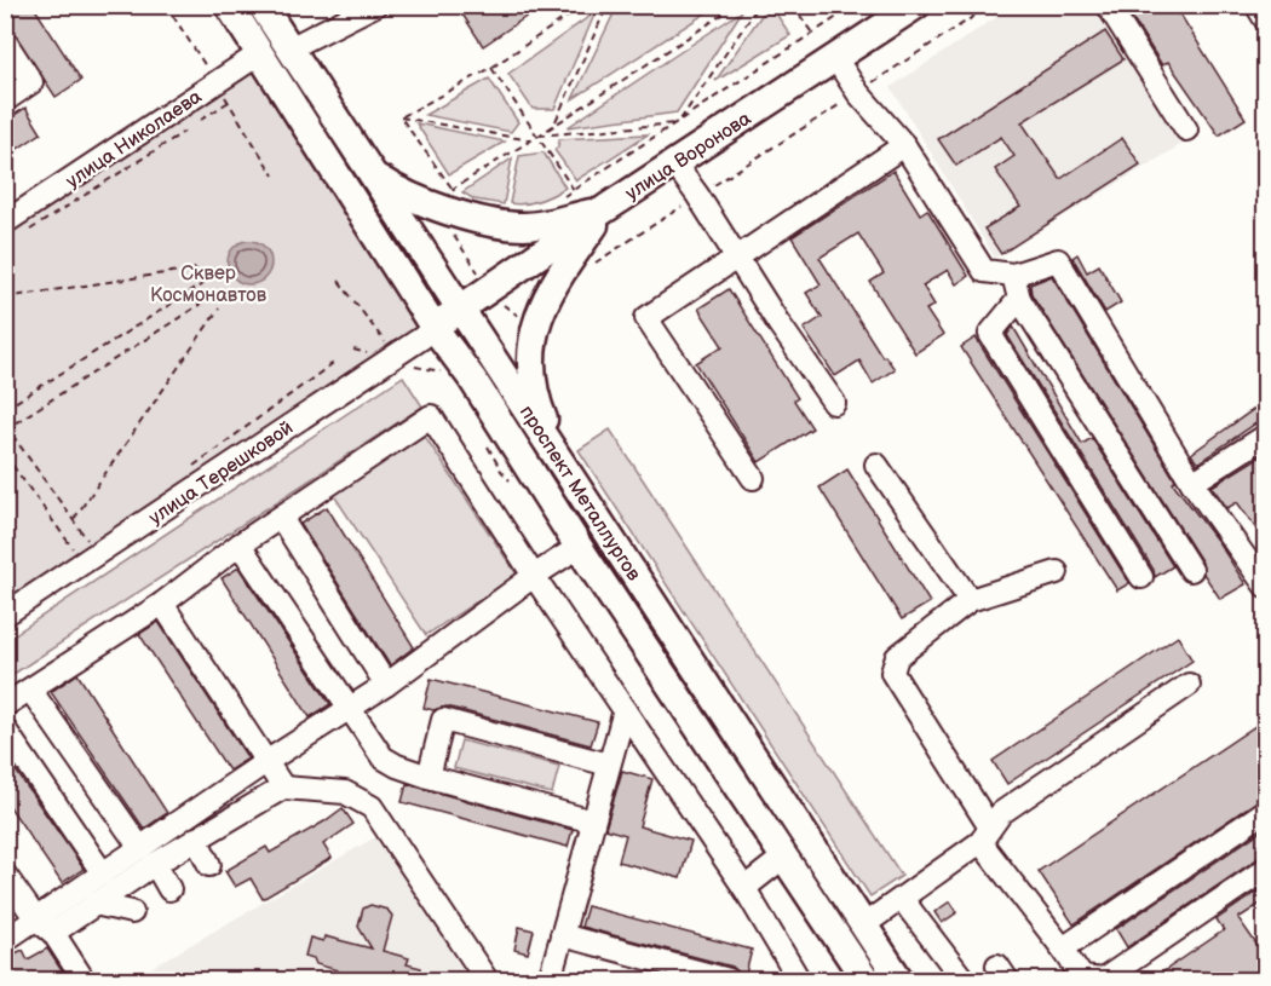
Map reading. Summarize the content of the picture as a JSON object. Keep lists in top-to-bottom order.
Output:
{
  "streets": {
    "main road": ["улица Воронова", "проспект Металлургов"],
    "street": ["улица Николаева", "улица Терешковой"]
  },
  "crossings": [
    ["улица Николаева", "проспект Металлургов"],
    ["улица Воронова", "улица Терешковой"],
    ["улица Воронова", "проспект Металлургов"],
    ["улица Терешковой", "проспект Металлургов"]
  ],
  "parks": ["Сквер Космонавтов"]
}
